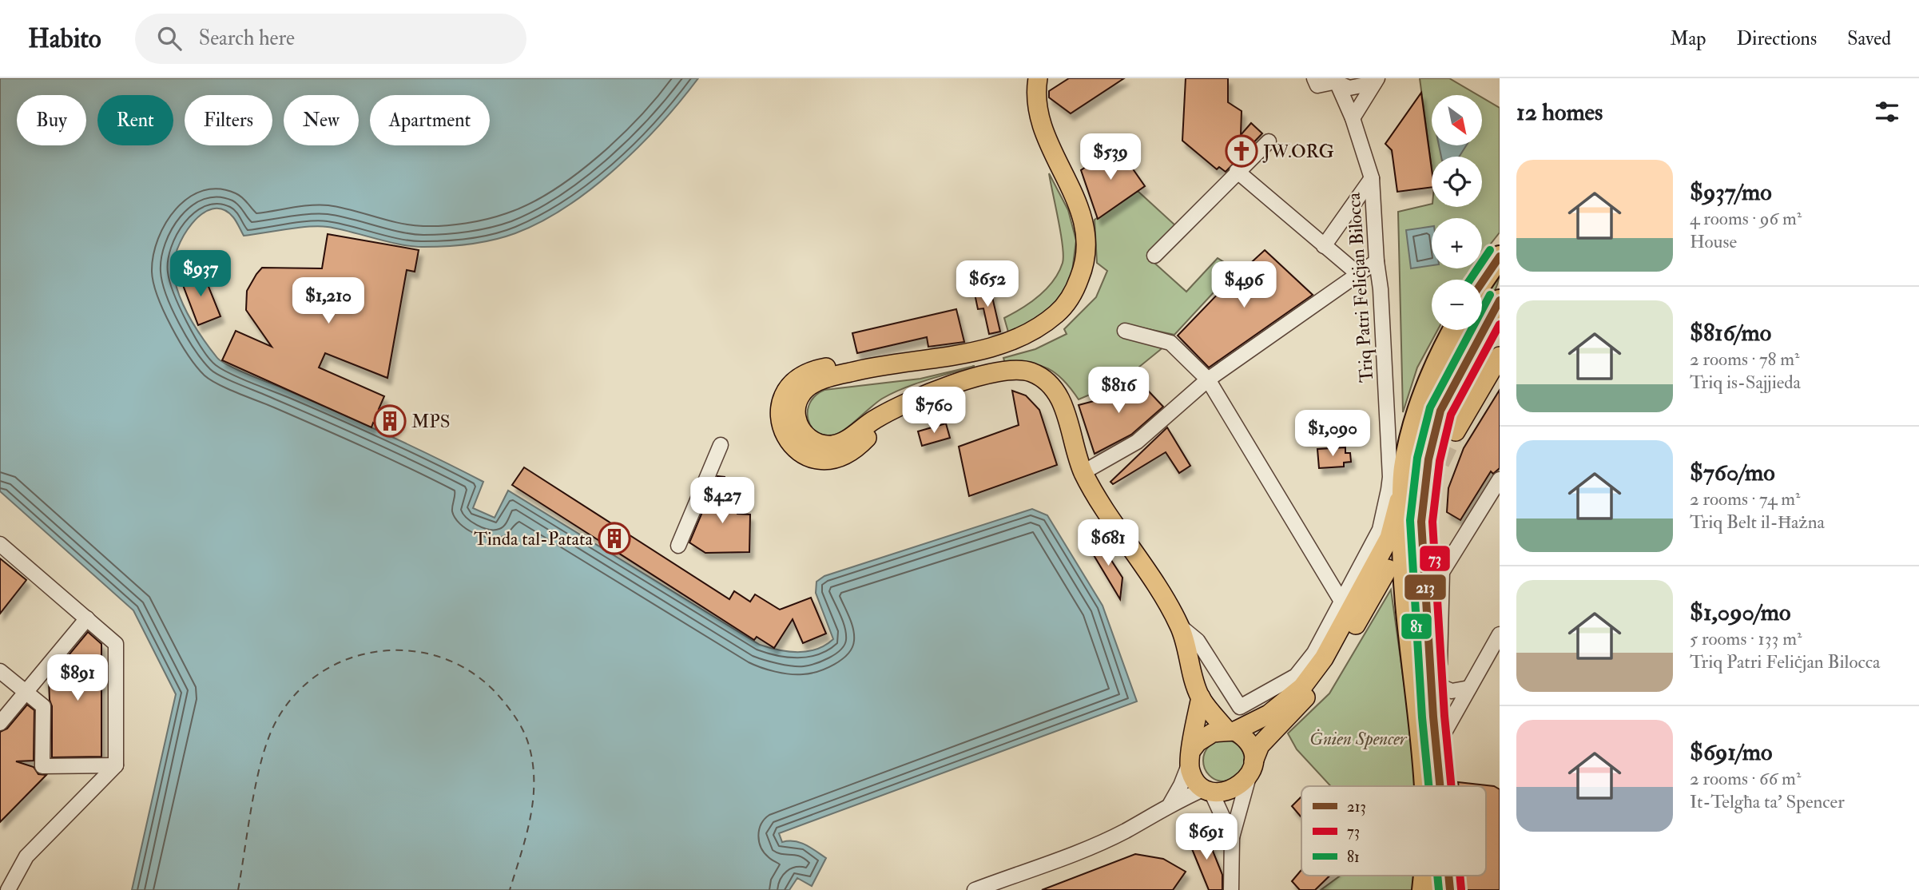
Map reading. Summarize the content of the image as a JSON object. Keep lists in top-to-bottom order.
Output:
{
  "streets": {
    "street": ["Triq Patri Feliċjan Bilocca"]
  },
  "parks": ["Ġnien Spencer"],
  "places": {
    "church": ["JW.ORG"],
    "building": ["MPS", "Tinda tal-Patata"]
  },
  "lines": ["transit line 81", "transit line 213", "transit line 73"],
  "legend": ["213", "73", "81"],
  "north": "bottom right",
  "page": {
    "header": "Habito",
    "search": "Search here",
    "nav": ["Map", "Directions", "Saved"],
    "heading": "12 homes",
    "map_buttons": ["+", "−"],
    "chip": [
      "Buy",
      "Rent",
      "Filters",
      "New",
      "Apartment"
    ],
    "price": [
      "$539",
      "$937",
      "$652",
      "$496",
      "$1,210",
      "$816",
      "$760",
      "$1,090",
      "$427",
      "$681",
      "$891",
      "$691"
    ],
    "list": [
      {
        "name": "$937/mo",
        "note": "4 rooms · 96 m² · House"
      },
      {
        "name": "$816/mo",
        "note": "2 rooms · 78 m² · Triq is-Sajjieda"
      },
      {
        "name": "$760/mo",
        "note": "2 rooms · 74 m² · Triq Belt il-Ħażna"
      },
      {
        "name": "$1,090/mo",
        "note": "5 rooms · 133 m² · Triq Patri Feliċjan Bilocca"
      },
      {
        "name": "$691/mo",
        "note": "2 rooms · 66 m² · It-Telgħa ta' Spencer"
      }
    ]
  }
}
